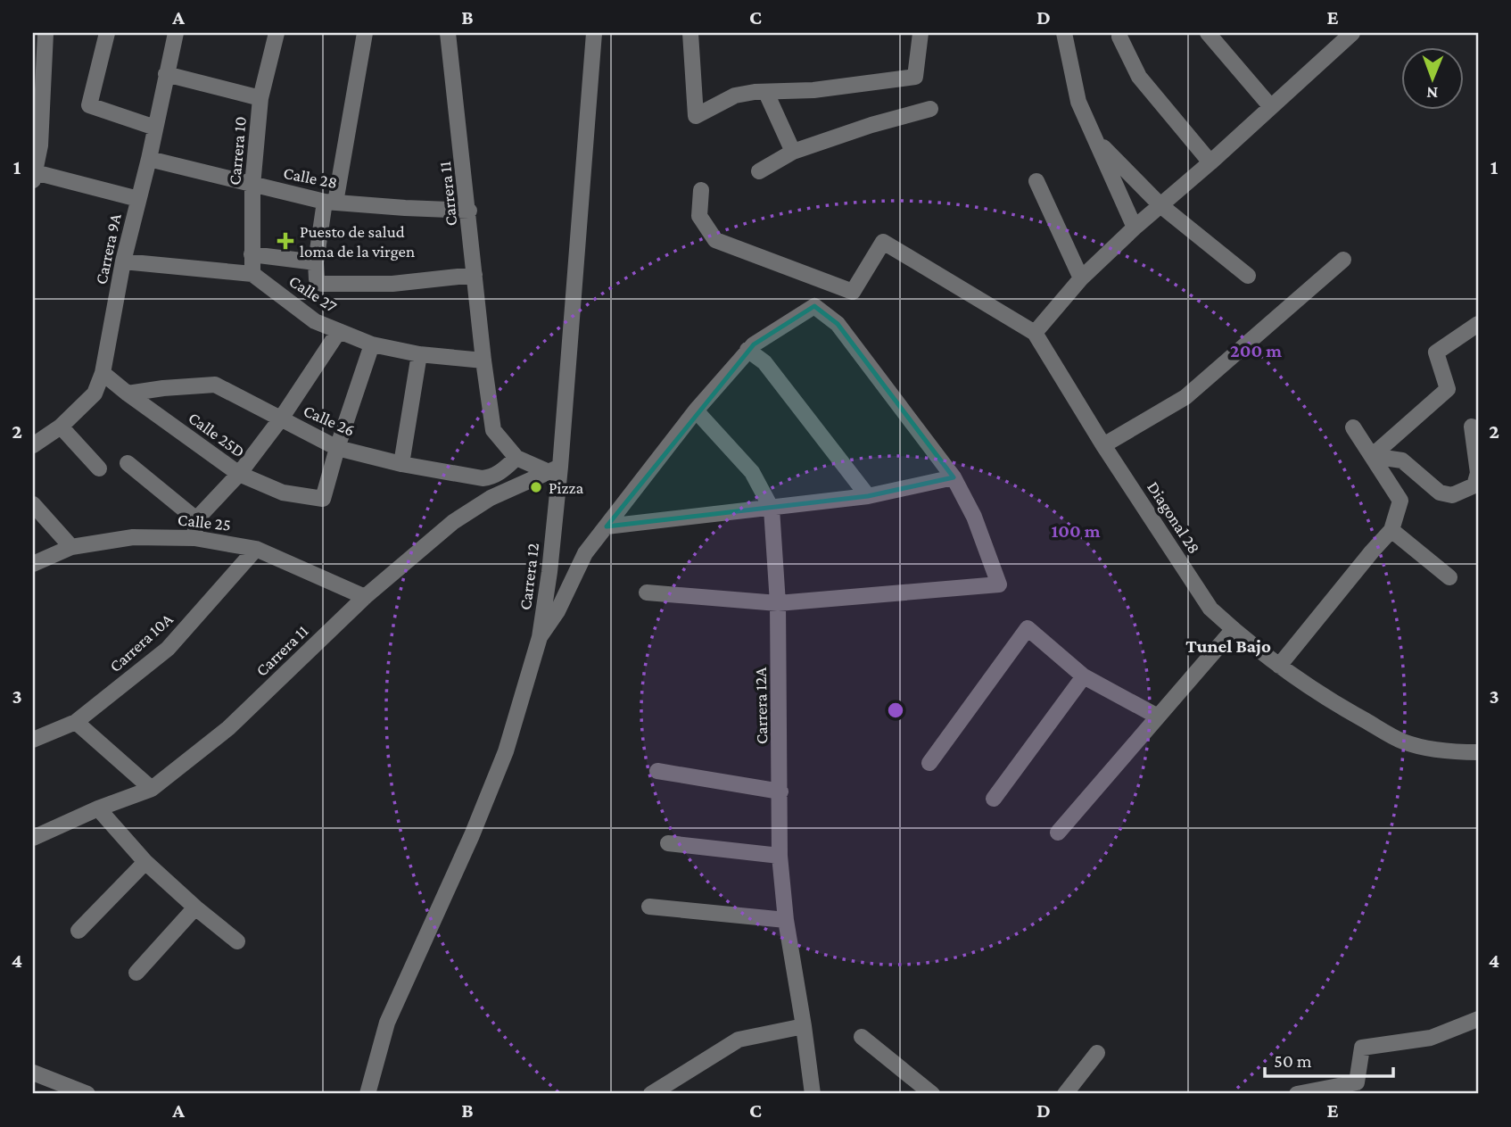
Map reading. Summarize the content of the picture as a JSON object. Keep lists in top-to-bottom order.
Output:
{
  "streets": {
    "street": [
      "Carrera 10",
      "Calle 28",
      "Carrera 11",
      "Carrera 9A",
      "Calle 27",
      "Calle 26",
      "Calle 25D",
      "Diagonal 28",
      "Calle 25",
      "Carrera 12",
      "Carrera 10A",
      "Carrera 12A"
    ]
  },
  "crossings": [
    ["Carrera 10", "Calle 28"],
    ["Carrera 10", "Calle 27"],
    ["Calle 28", "Carrera 11"],
    ["Calle 28", "Carrera 9A"],
    ["Carrera 11", "Calle 27"],
    ["Carrera 11", "Calle 26"],
    ["Carrera 11", "Calle 25"],
    ["Carrera 11", "Carrera 12"],
    ["Carrera 9A", "Calle 25D"],
    ["Calle 26", "Calle 25D"],
    ["Calle 25", "Carrera 10A"]
  ],
  "districts": ["Tunel Bajo"],
  "places": {
    "health": ["Puesto de salud loma de la virgen"],
    "other": ["Pizza"]
  },
  "scale_bar": "50 m",
  "north": "bottom",
  "grid": {
    "columns": [
      "A",
      "B",
      "C",
      "D",
      "E"
    ],
    "rows": [
      "1",
      "2",
      "3",
      "4"
    ]
  },
  "rings": ["200 m", "100 m"]
}
